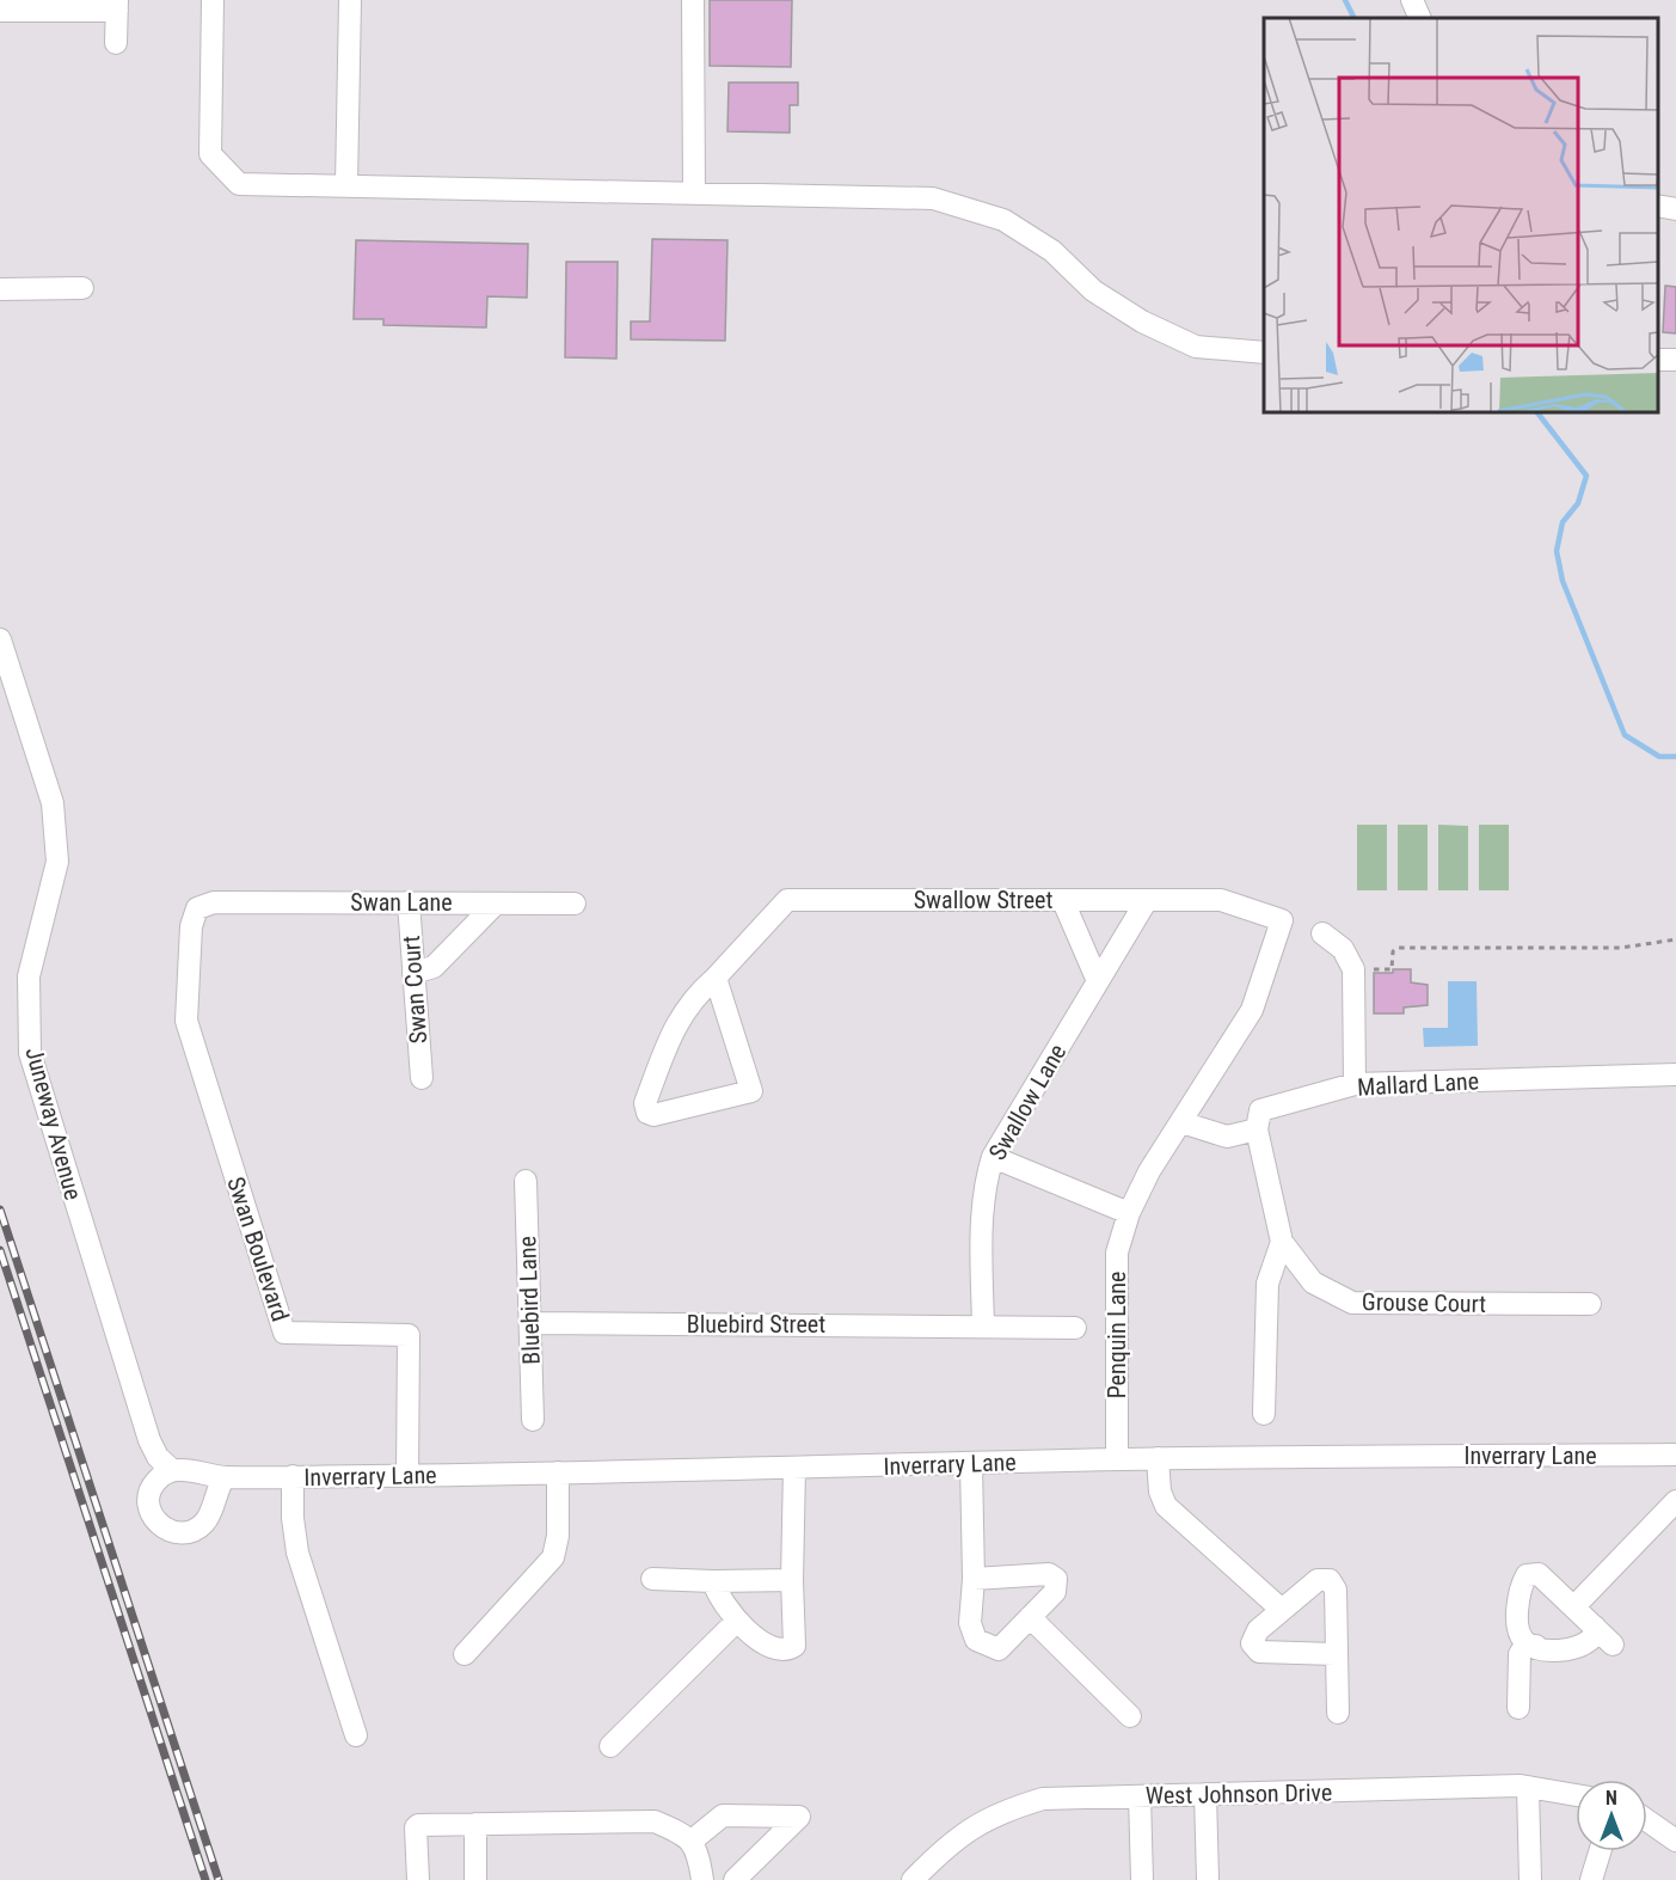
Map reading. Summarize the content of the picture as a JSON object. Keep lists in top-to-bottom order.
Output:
{
  "streets": {
    "street": [
      "Swallow Street",
      "Swan Lane",
      "Swan Court",
      "Mallard Lane",
      "Swallow Lane",
      "Juneway Avenue",
      "Swan Boulevard",
      "Bluebird Lane",
      "Grouse Court",
      "Bluebird Street",
      "Penquin Lane",
      "Inverrary Lane",
      "West Johnson Drive"
    ]
  },
  "crossings": [
    ["Swallow Street", "Swallow Lane"],
    ["Swallow Street", "Penquin Lane"],
    ["Swan Lane", "Swan Court"],
    ["Swan Lane", "Swan Boulevard"],
    ["Swallow Lane", "Bluebird Street"],
    ["Juneway Avenue", "Inverrary Lane"],
    ["Swan Boulevard", "Inverrary Lane"],
    ["Bluebird Lane", "Bluebird Street"],
    ["Penquin Lane", "Inverrary Lane"]
  ],
  "north": "top"
}
